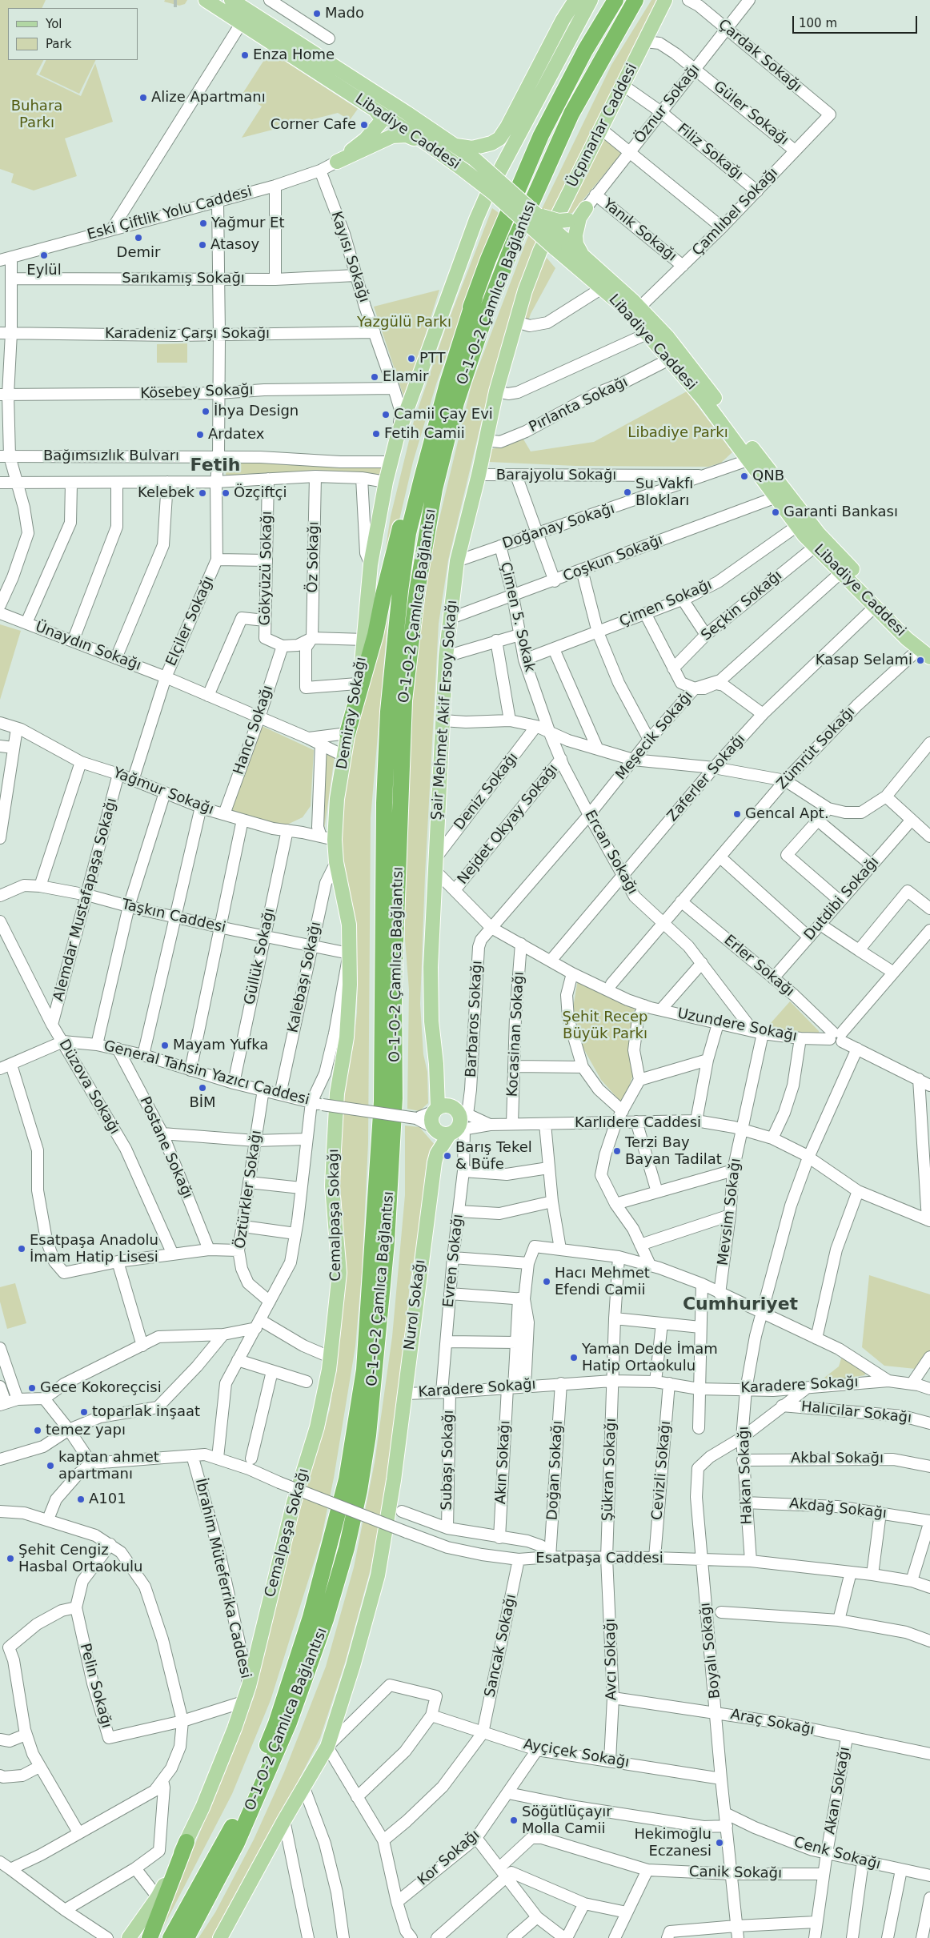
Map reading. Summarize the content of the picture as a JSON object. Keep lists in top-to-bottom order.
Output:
{
  "streets": {
    "highway": ["O-1-O-2 Çamlıca Bağlantısı"],
    "main road": [
      "Üçpınarlar Caddesi",
      "Libadiye Caddesi",
      "Şair Mehmet Akif Ersoy Sokağı",
      "Demiray Sokağı",
      "Cemalpaşa Sokağı",
      "Nurol Sokağı",
      "İbrahim Müteferrika Caddesi"
    ],
    "street": [
      "Çardak Sokağı",
      "Öznur Sokağı",
      "Güler Sokağı",
      "Filiz Sokağı",
      "Çamlıbel Sokağı",
      "Eski Çiftlik Yolu Caddesi",
      "Yanık Sokağı",
      "Kayısı Sokağı",
      "Sarıkamış Sokağı",
      "Karadeniz Çarşı Sokağı",
      "Kösebey Sokağı",
      "Pırlanta Sokağı",
      "Bağımsızlık Bulvarı",
      "Barajyolu Sokağı",
      "Doğanay Sokağı",
      "Öz Sokağı",
      "Coşkun Sokağı",
      "Gökyüzü Sokağı",
      "Çimen Sokağı",
      "Seçkin Sokağı",
      "Çimen 5. Sokak",
      "Elçiler Sokağı",
      "Ünaydın Sokağı",
      "Hancı Sokağı",
      "Meşecik Sokağı",
      "Zümrüt Sokağı",
      "Zaferler Sokağı",
      "Yağmur Sokağı",
      "Deniz Sokağı",
      "Nejdet Okyay Sokağı",
      "Ercan Sokağı",
      "Dutdibi Sokağı",
      "Alemdar Mustafapaşa Sokağı",
      "Taşkın Caddesi",
      "Güllük Sokağı",
      "Erler Sokağı",
      "Kalebaşı Sokağı",
      "Barbaros Sokağı",
      "Uzundere Sokağı",
      "Kocasinan Sokağı",
      "General Tahsin Yazıcı Caddesi",
      "Düzova Sokağı",
      "Karlıdere Caddesi",
      "Postane Sokağı",
      "Öztürkler Sokağı",
      "Mevsim Sokağı",
      "Evren Sokağı",
      "Karadere Sokağı",
      "Halıcılar Sokağı",
      "Akbal Sokağı",
      "Subaşı Sokağı",
      "Akın Sokağı",
      "Şükran Sokağı",
      "Doğan Sokağı",
      "Cevizli Sokağı",
      "Hakan Sokağı",
      "Akdağ Sokağı",
      "Esatpaşa Caddesi",
      "Sancak Sokağı",
      "Boyalı Sokağı",
      "Avcı Sokağı",
      "Pelin Sokağı",
      "Araç Sokağı",
      "Ayçiçek Sokağı",
      "Akan Sokağı",
      "Cenk Sokağı",
      "Kor Sokağı",
      "Canik Sokağı"
    ]
  },
  "crossings": [
    ["Çardak Sokağı", "Öznur Sokağı"],
    ["Çardak Sokağı", "Çamlıbel Sokağı"],
    ["Öznur Sokağı", "Güler Sokağı"],
    ["Öznur Sokağı", "Filiz Sokağı"],
    ["Öznur Sokağı", "Yanık Sokağı"],
    ["Güler Sokağı", "Üçpınarlar Caddesi"],
    ["Güler Sokağı", "Çamlıbel Sokağı"],
    ["Üçpınarlar Caddesi", "Filiz Sokağı"],
    ["Üçpınarlar Caddesi", "Şair Mehmet Akif Ersoy Sokağı"],
    ["Libadiye Caddesi", "Çamlıbel Sokağı"],
    ["Libadiye Caddesi", "Pırlanta Sokağı"],
    ["Libadiye Caddesi", "Doğanay Sokağı"],
    ["Libadiye Caddesi", "Coşkun Sokağı"],
    ["Libadiye Caddesi", "Çimen Sokağı"],
    ["Libadiye Caddesi", "Seçkin Sokağı"],
    ["Libadiye Caddesi", "Meşecik Sokağı"],
    ["Libadiye Caddesi", "Zümrüt Sokağı"],
    ["Libadiye Caddesi", "Zaferler Sokağı"],
    ["Filiz Sokağı", "Çamlıbel Sokağı"],
    ["Çamlıbel Sokağı", "Yanık Sokağı"],
    ["Eski Çiftlik Yolu Caddesi", "Kayısı Sokağı"],
    ["Eski Çiftlik Yolu Caddesi", "Elçiler Sokağı"],
    ["Kayısı Sokağı", "Sarıkamış Sokağı"],
    ["Kayısı Sokağı", "Karadeniz Çarşı Sokağı"],
    ["Kayısı Sokağı", "Kösebey Sokağı"],
    ["Kayısı Sokağı", "Demiray Sokağı"],
    ["Sarıkamış Sokağı", "Elçiler Sokağı"],
    ["Karadeniz Çarşı Sokağı", "Elçiler Sokağı"],
    ["Kösebey Sokağı", "Elçiler Sokağı"],
    ["Pırlanta Sokağı", "Şair Mehmet Akif Ersoy Sokağı"],
    ["Bağımsızlık Bulvarı", "Öz Sokağı"],
    ["Bağımsızlık Bulvarı", "Gökyüzü Sokağı"],
    ["Bağımsızlık Bulvarı", "Elçiler Sokağı"],
    ["Bağımsızlık Bulvarı", "Demiray Sokağı"],
    ["Barajyolu Sokağı", "Doğanay Sokağı"],
    ["Barajyolu Sokağı", "Şair Mehmet Akif Ersoy Sokağı"],
    ["Doğanay Sokağı", "Çimen 5. Sokak"],
    ["Doğanay Sokağı", "Şair Mehmet Akif Ersoy Sokağı"],
    ["Öz Sokağı", "Demiray Sokağı"],
    ["Coşkun Sokağı", "Çimen 5. Sokak"],
    ["Coşkun Sokağı", "Şair Mehmet Akif Ersoy Sokağı"],
    ["Gökyüzü Sokağı", "Hancı Sokağı"],
    ["Çimen Sokağı", "Çimen 5. Sokak"],
    ["Çimen 5. Sokak", "Ercan Sokağı"],
    ["Elçiler Sokağı", "Ünaydın Sokağı"],
    ["Elçiler Sokağı", "Yağmur Sokağı"],
    ["Ünaydın Sokağı", "Demiray Sokağı"],
    ["Ünaydın Sokağı", "Hancı Sokağı"],
    ["Şair Mehmet Akif Ersoy Sokağı", "Deniz Sokağı"],
    ["Şair Mehmet Akif Ersoy Sokağı", "Uzundere Sokağı"],
    ["Şair Mehmet Akif Ersoy Sokağı", "Karlıdere Caddesi"],
    ["Şair Mehmet Akif Ersoy Sokağı", "Evren Sokağı"],
    ["Şair Mehmet Akif Ersoy Sokağı", "Nurol Sokağı"],
    ["Demiray Sokağı", "Yağmur Sokağı"],
    ["Demiray Sokağı", "Kalebaşı Sokağı"],
    ["Demiray Sokağı", "Cemalpaşa Sokağı"],
    ["Hancı Sokağı", "Yağmur Sokağı"],
    ["Meşecik Sokağı", "Ercan Sokağı"],
    ["Meşecik Sokağı", "Barbaros Sokağı"],
    ["Meşecik Sokağı", "Uzundere Sokağı"],
    ["Zümrüt Sokağı", "Ercan Sokağı"],
    ["Zümrüt Sokağı", "Erler Sokağı"],
    ["Zümrüt Sokağı", "Uzundere Sokağı"],
    ["Zaferler Sokağı", "Ercan Sokağı"],
    ["Zaferler Sokağı", "Uzundere Sokağı"],
    ["Yağmur Sokağı", "Alemdar Mustafapaşa Sokağı"],
    ["Yağmur Sokağı", "Güllük Sokağı"],
    ["Nejdet Okyay Sokağı", "Ercan Sokağı"],
    ["Nejdet Okyay Sokağı", "Uzundere Sokağı"],
    ["Ercan Sokağı", "Uzundere Sokağı"],
    ["Dutdibi Sokağı", "Erler Sokağı"],
    ["Alemdar Mustafapaşa Sokağı", "Taşkın Caddesi"],
    ["Alemdar Mustafapaşa Sokağı", "Düzova Sokağı"],
    ["Taşkın Caddesi", "Güllük Sokağı"],
    ["Taşkın Caddesi", "Kalebaşı Sokağı"],
    ["Taşkın Caddesi", "Cemalpaşa Sokağı"],
    ["Güllük Sokağı", "General Tahsin Yazıcı Caddesi"],
    ["Erler Sokağı", "Uzundere Sokağı"],
    ["Kalebaşı Sokağı", "General Tahsin Yazıcı Caddesi"],
    ["Kalebaşı Sokağı", "Cemalpaşa Sokağı"],
    ["Barbaros Sokağı", "Uzundere Sokağı"],
    ["Barbaros Sokağı", "Karlıdere Caddesi"],
    ["Uzundere Sokağı", "Kocasinan Sokağı"],
    ["Kocasinan Sokağı", "Karlıdere Caddesi"],
    ["General Tahsin Yazıcı Caddesi", "Düzova Sokağı"],
    ["General Tahsin Yazıcı Caddesi", "Postane Sokağı"],
    ["General Tahsin Yazıcı Caddesi", "Öztürkler Sokağı"],
    ["General Tahsin Yazıcı Caddesi", "Cemalpaşa Sokağı"],
    ["Karlıdere Caddesi", "Mevsim Sokağı"],
    ["Karlıdere Caddesi", "Evren Sokağı"],
    ["Karlıdere Caddesi", "Nurol Sokağı"],
    ["Karlıdere Caddesi", "Hakan Sokağı"],
    ["Öztürkler Sokağı", "Cemalpaşa Sokağı"],
    ["Cemalpaşa Sokağı", "Esatpaşa Caddesi"],
    ["Cemalpaşa Sokağı", "İbrahim Müteferrika Caddesi"],
    ["Evren Sokağı", "Nurol Sokağı"],
    ["Evren Sokağı", "Karadere Sokağı"],
    ["Evren Sokağı", "Subaşı Sokağı"],
    ["Nurol Sokağı", "Karadere Sokağı"],
    ["Karadere Sokağı", "Halıcılar Sokağı"],
    ["Karadere Sokağı", "Subaşı Sokağı"],
    ["Karadere Sokağı", "Akın Sokağı"],
    ["Karadere Sokağı", "Şükran Sokağı"],
    ["Karadere Sokağı", "Doğan Sokağı"],
    ["Karadere Sokağı", "Cevizli Sokağı"],
    ["Karadere Sokağı", "Hakan Sokağı"],
    ["Halıcılar Sokağı", "Hakan Sokağı"],
    ["Halıcılar Sokağı", "Esatpaşa Caddesi"],
    ["Halıcılar Sokağı", "Boyalı Sokağı"],
    ["Akbal Sokağı", "Hakan Sokağı"],
    ["Şükran Sokağı", "Esatpaşa Caddesi"],
    ["Şükran Sokağı", "Avcı Sokağı"],
    ["Doğan Sokağı", "Esatpaşa Caddesi"],
    ["Cevizli Sokağı", "Esatpaşa Caddesi"],
    ["Hakan Sokağı", "Akdağ Sokağı"],
    ["Hakan Sokağı", "Esatpaşa Caddesi"],
    ["Esatpaşa Caddesi", "İbrahim Müteferrika Caddesi"],
    ["Esatpaşa Caddesi", "Sancak Sokağı"],
    ["Esatpaşa Caddesi", "Boyalı Sokağı"],
    ["Esatpaşa Caddesi", "Avcı Sokağı"],
    ["Sancak Sokağı", "Ayçiçek Sokağı"],
    ["Boyalı Sokağı", "Araç Sokağı"],
    ["Boyalı Sokağı", "Ayçiçek Sokağı"],
    ["Boyalı Sokağı", "Cenk Sokağı"],
    ["Boyalı Sokağı", "Canik Sokağı"],
    ["Avcı Sokağı", "Araç Sokağı"],
    ["Avcı Sokağı", "Ayçiçek Sokağı"],
    ["Araç Sokağı", "Akan Sokağı"],
    ["Ayçiçek Sokağı", "Kor Sokağı"],
    ["Akan Sokağı", "Cenk Sokağı"],
    ["Akan Sokağı", "Canik Sokağı"]
  ],
  "districts": ["Fetih", "Cumhuriyet"],
  "parks": [
    "Buhara Parkı",
    "Yazgülü Parkı",
    "Libadiye Parkı",
    "Şehit Recep Büyük Parkı"
  ],
  "places": [
    "Mado",
    "Enza Home",
    "Alize Apartmanı",
    "Corner Cafe",
    "Yağmur Et",
    "Demir",
    "Atasoy",
    "Eylül",
    "PTT",
    "Elamir",
    "İhya Design",
    "Camii Çay Evi",
    "Fetih Camii",
    "Ardatex",
    "QNB",
    "Su Vakfı Blokları",
    "Kelebek",
    "Özçiftçi",
    "Garanti Bankası",
    "Kasap Selami",
    "Gencal Apt.",
    "Mayam Yufka",
    "BİM",
    "Terzi Bay Bayan Tadilat",
    "Barış Tekel & Büfe",
    "Esatpaşa Anadolu İmam Hatip Lisesi",
    "Hacı Mehmet Efendi Camii",
    "Yaman Dede İmam Hatip Ortaokulu",
    "Gece Kokoreçcisi",
    "toparlak inşaat",
    "temez yapı",
    "kaptan ahmet apartmanı",
    "A101",
    "Şehit Cengiz Hasbal Ortaokulu",
    "Söğütlüçayır Molla Camii",
    "Hekimoğlu Eczanesi"
  ],
  "legend": ["Yol", "Park"],
  "scale_bar": "100 m"
}
